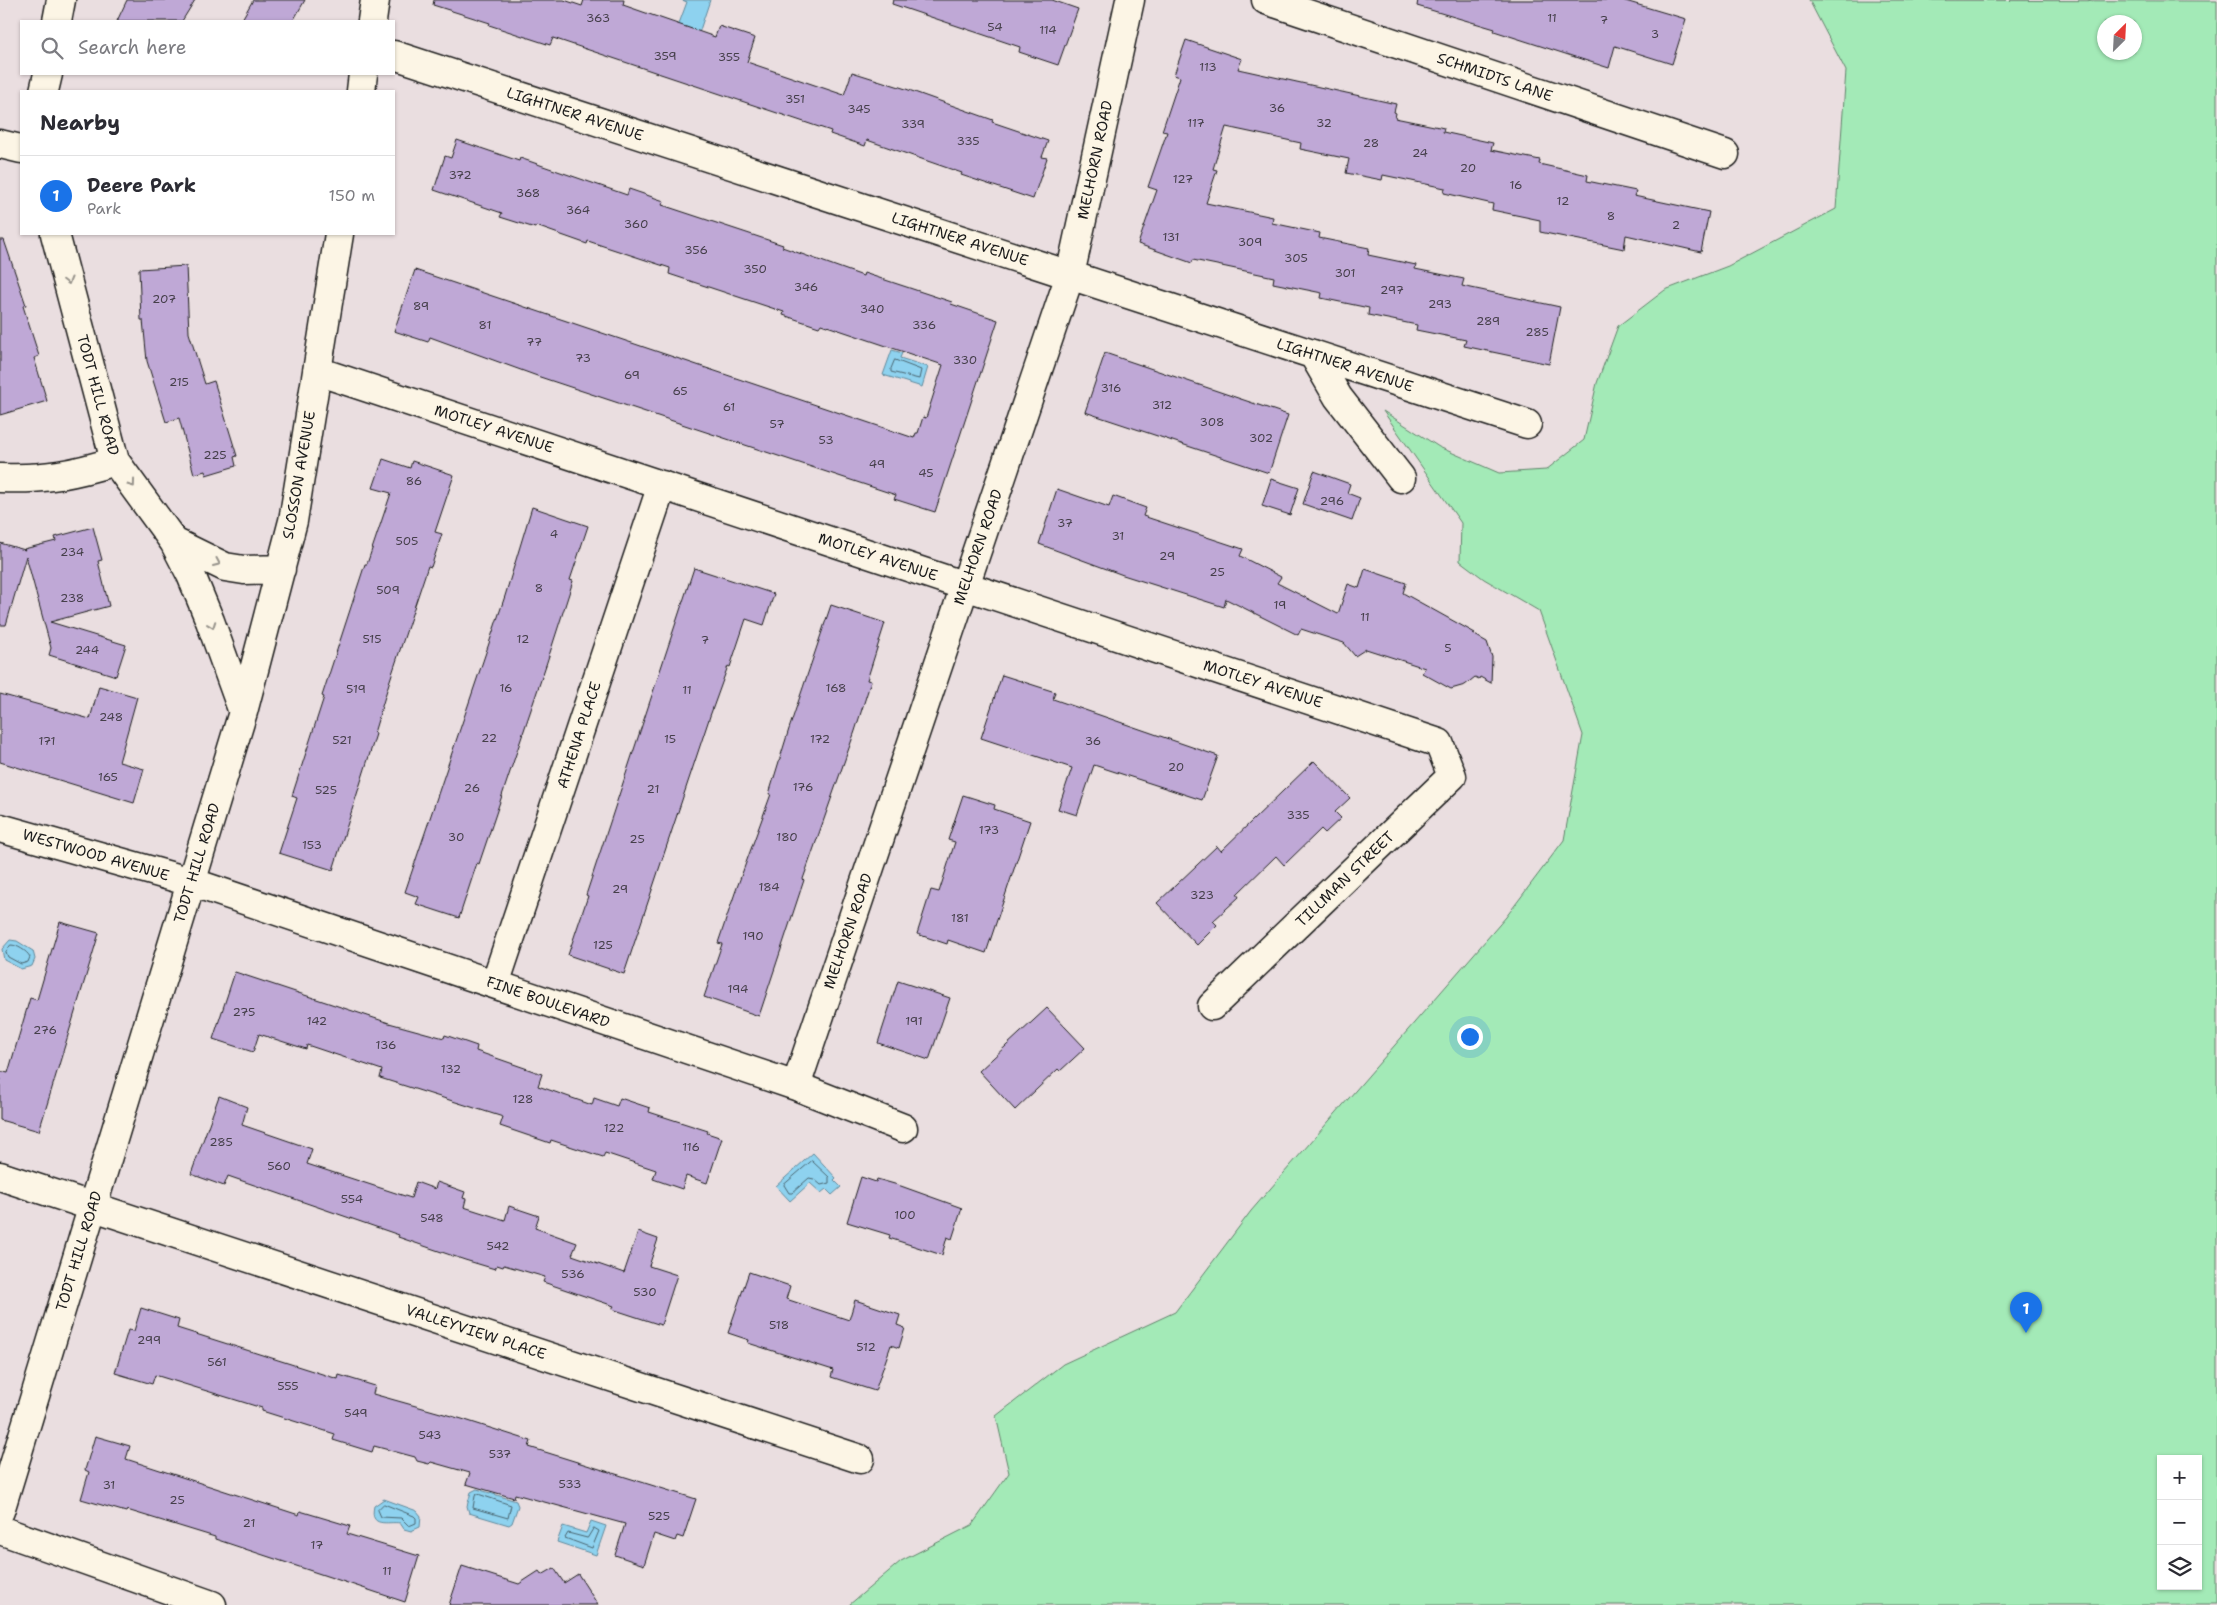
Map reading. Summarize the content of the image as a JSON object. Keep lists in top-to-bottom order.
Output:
{
  "streets": {
    "street": [
      "SCHMIDTS LANE",
      "LIGHTNER AVENUE",
      "MELHORN ROAD",
      "TODT HILL ROAD",
      "MOTLEY AVENUE",
      "SLOSSON AVENUE",
      "ATHENA PLACE",
      "WESTWOOD AVENUE",
      "TILLMAN STREET",
      "FINE BOULEVARD",
      "VALLEYVIEW PLACE"
    ]
  },
  "crossings": [
    ["LIGHTNER AVENUE", "MELHORN ROAD"],
    ["MELHORN ROAD", "MOTLEY AVENUE"],
    ["MELHORN ROAD", "FINE BOULEVARD"],
    ["TODT HILL ROAD", "SLOSSON AVENUE"],
    ["TODT HILL ROAD", "WESTWOOD AVENUE"],
    ["TODT HILL ROAD", "FINE BOULEVARD"],
    ["TODT HILL ROAD", "VALLEYVIEW PLACE"],
    ["MOTLEY AVENUE", "SLOSSON AVENUE"],
    ["MOTLEY AVENUE", "ATHENA PLACE"],
    ["MOTLEY AVENUE", "TILLMAN STREET"],
    ["ATHENA PLACE", "FINE BOULEVARD"],
    ["WESTWOOD AVENUE", "FINE BOULEVARD"]
  ],
  "one_way": ["TODT HILL ROAD"],
  "house_numbers": [
    "363",
    "11",
    "7",
    "54",
    "114",
    "3",
    "359",
    "355",
    "113",
    "351",
    "36",
    "345",
    "117",
    "32",
    "339",
    "335",
    "28",
    "24",
    "20",
    "372",
    "127",
    "16",
    "368",
    "12",
    "364",
    "8",
    "360",
    "2",
    "131",
    "309",
    "356",
    "305",
    "350",
    "301",
    "346",
    "297",
    "207",
    "293",
    "89",
    "340",
    "289",
    "81",
    "336",
    "285",
    "77",
    "73",
    "330",
    "69",
    "215",
    "316",
    "65",
    "312",
    "61",
    "308",
    "57",
    "302",
    "53",
    "225",
    "49",
    "45",
    "86",
    "296",
    "37",
    "4",
    "31",
    "505",
    "234",
    "29",
    "25",
    "8",
    "509",
    "238",
    "19",
    "11",
    "515",
    "12",
    "7",
    "5",
    "244",
    "16",
    "168",
    "519",
    "11",
    "248",
    "22",
    "15",
    "172",
    "521",
    "171",
    "36",
    "20",
    "165",
    "176",
    "26",
    "21",
    "525",
    "335",
    "173",
    "30",
    "180",
    "25",
    "153",
    "184",
    "29",
    "323",
    "181",
    "190",
    "125",
    "194",
    "275",
    "142",
    "191",
    "276",
    "136",
    "132",
    "128",
    "122",
    "285",
    "116",
    "560",
    "554",
    "100",
    "548",
    "542",
    "536",
    "530",
    "518",
    "299",
    "512",
    "561",
    "555",
    "549",
    "543",
    "537",
    "533",
    "31",
    "25",
    "525",
    "21",
    "17",
    "11"
  ],
  "north": "top right",
  "page": {
    "search": "Search here",
    "heading": "Nearby",
    "list": [
      {
        "mark": "1",
        "name": "Deere Park",
        "note": "Park",
        "value": "150 m"
      }
    ],
    "pins": "1",
    "map_buttons": ["+", "−"]
  }
}
